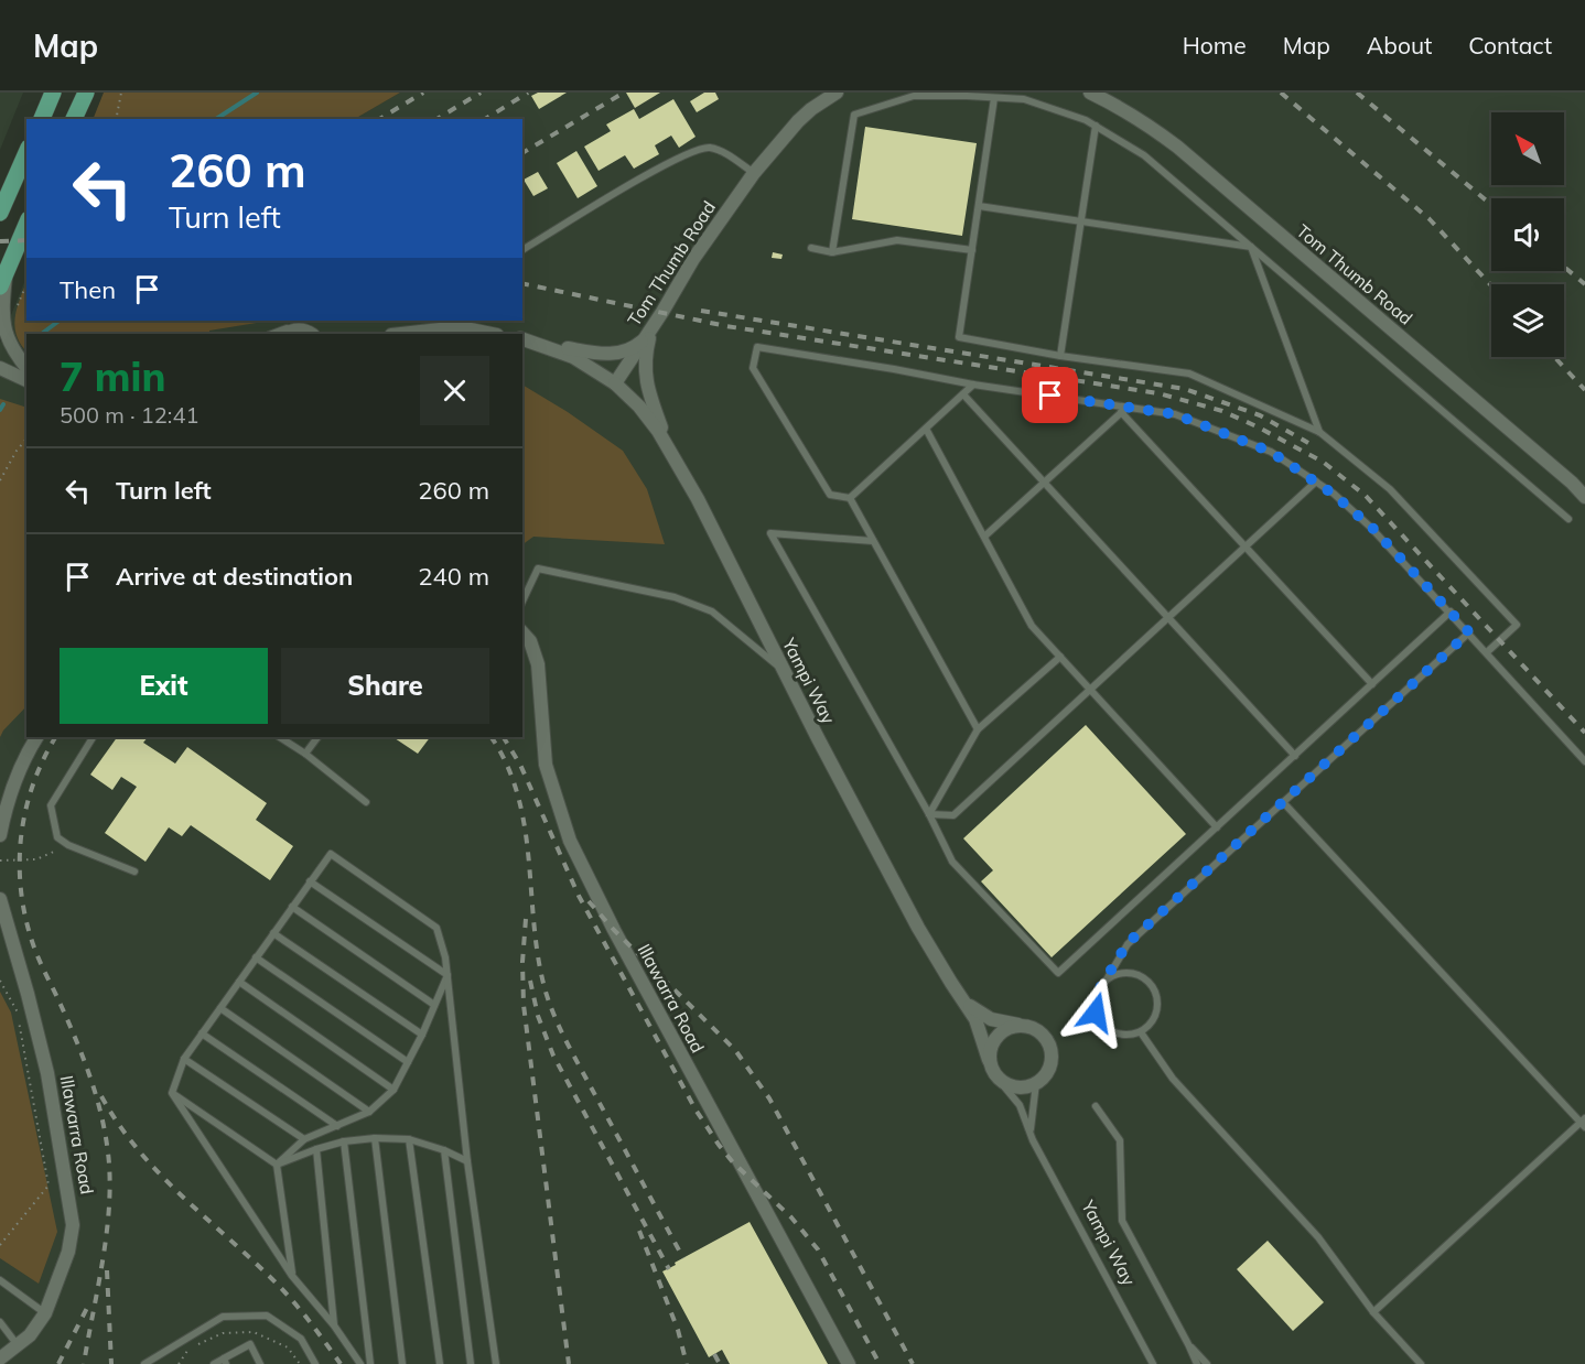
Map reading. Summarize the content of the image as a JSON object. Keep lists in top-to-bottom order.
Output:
{
  "streets": {
    "street": ["Tom Thumb Road", "Yampi Way", "Illawarra Road"]
  },
  "crossings": [
    ["Tom Thumb Road", "Yampi Way"]
  ],
  "north": "top left",
  "page": {
    "header": "Map",
    "nav": [
      "Home",
      "Map",
      "About",
      "Contact"
    ],
    "turn": ["260 m", "Turn left"],
    "then": "Then",
    "heading": ["7 min", "500 m · 12:41"],
    "list": [
      {
        "name": "Turn left",
        "value": "260 m"
      },
      {
        "name": "Arrive at destination",
        "value": "240 m"
      }
    ],
    "buttons": ["Exit", "Share"]
  }
}
